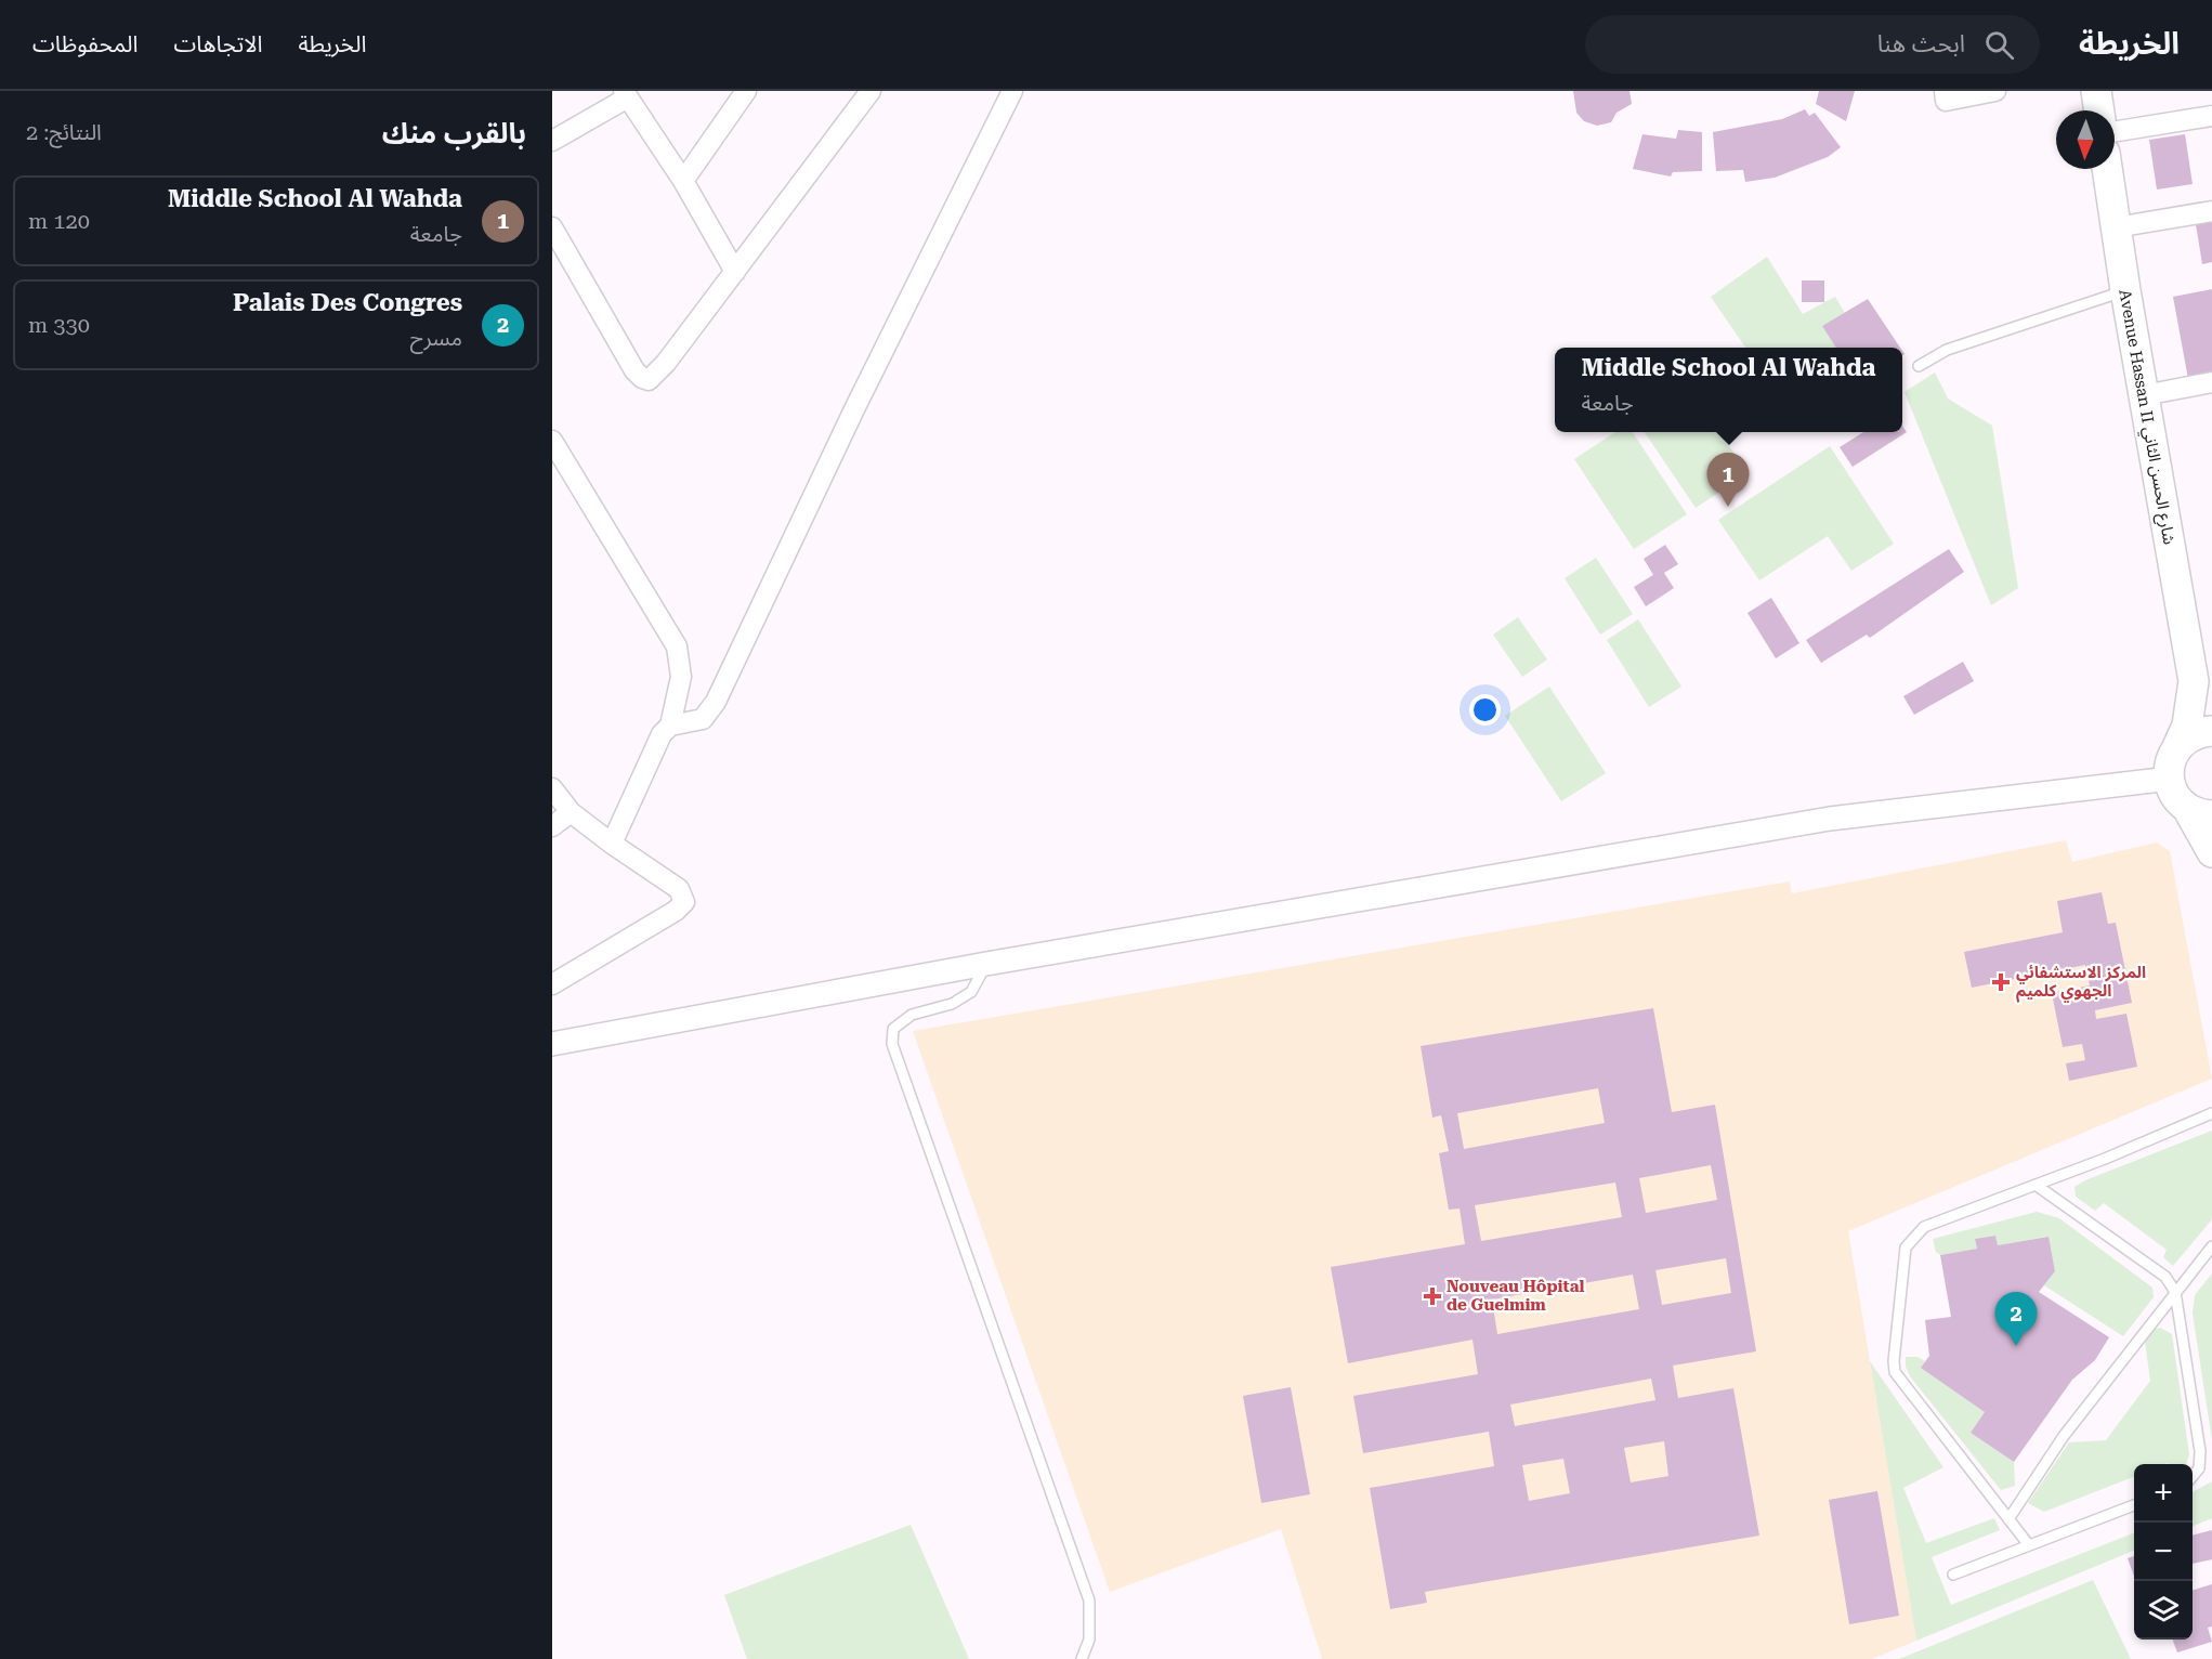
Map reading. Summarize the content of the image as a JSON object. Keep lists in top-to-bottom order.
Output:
{
  "streets": {
    "main road": ["Avenue Hassan II شارع الحسن الثاني"]
  },
  "places": {
    "health": ["المركز الاستشفائي الجهوي كلميم", "Nouveau Hôpital de Guelmim"]
  },
  "north": "bottom",
  "page": {
    "header": "الخريطة",
    "search": "ابحث هنا",
    "nav": ["الخريطة", "الاتجاهات", "المحفوظات"],
    "heading": ["بالقرب منك", "النتائج: 2"],
    "list": [
      {
        "mark": "1",
        "name": "Middle School Al Wahda",
        "note": "جامعة",
        "value": "120 m"
      },
      {
        "mark": "2",
        "name": "Palais Des Congres",
        "note": "مسرح",
        "value": "330 m"
      }
    ],
    "popup": ["Middle School Al Wahda", "جامعة"],
    "pins": ["1", "2"],
    "map_buttons": ["+", "−"]
  }
}
